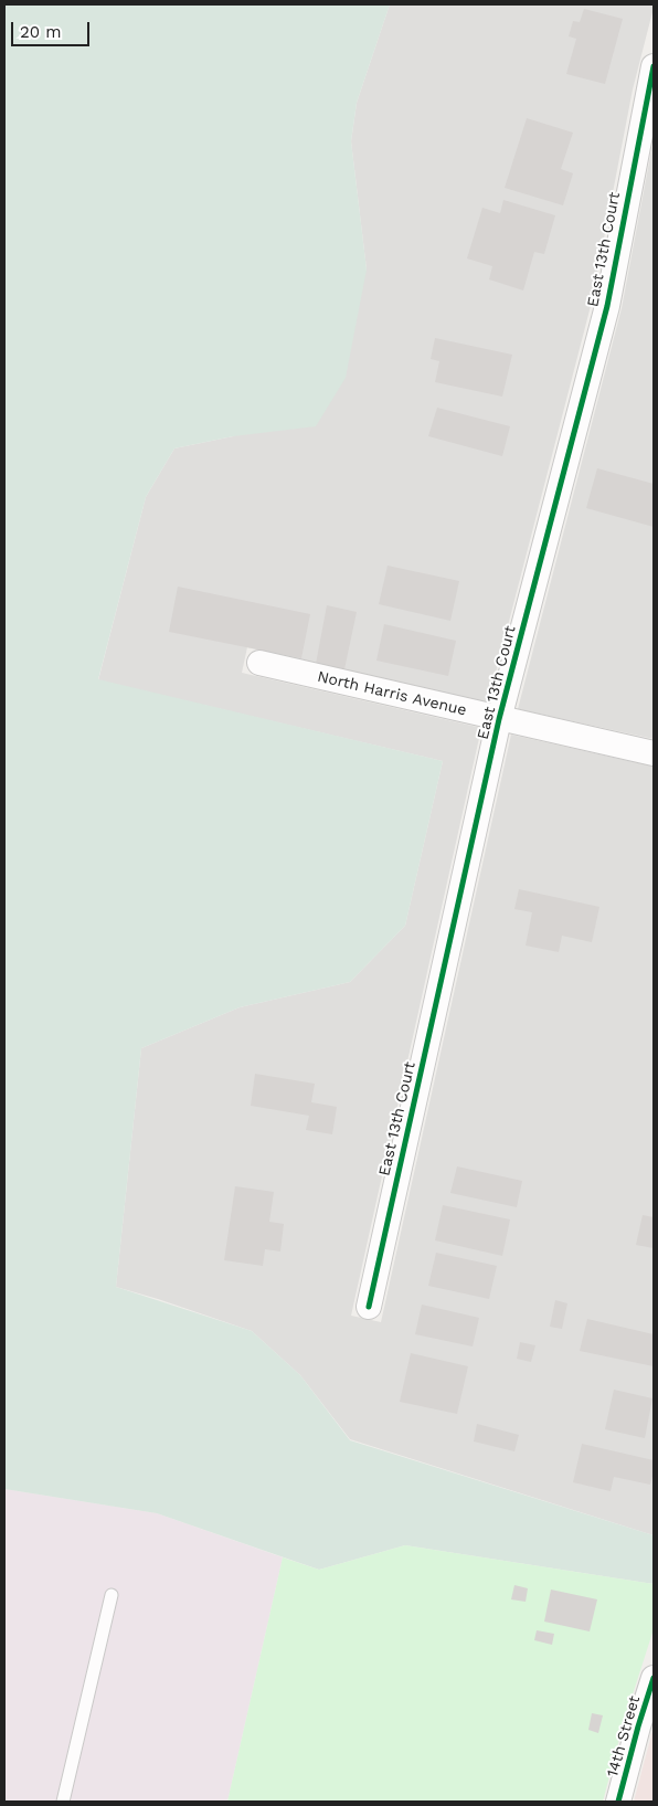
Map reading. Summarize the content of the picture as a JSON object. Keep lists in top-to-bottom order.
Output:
{
  "streets": {
    "street": ["East 13th Court", "North Harris Avenue", "14th Street"]
  },
  "crossings": [
    ["East 13th Court", "North Harris Avenue"]
  ],
  "scale_bar": "20 m"
}
